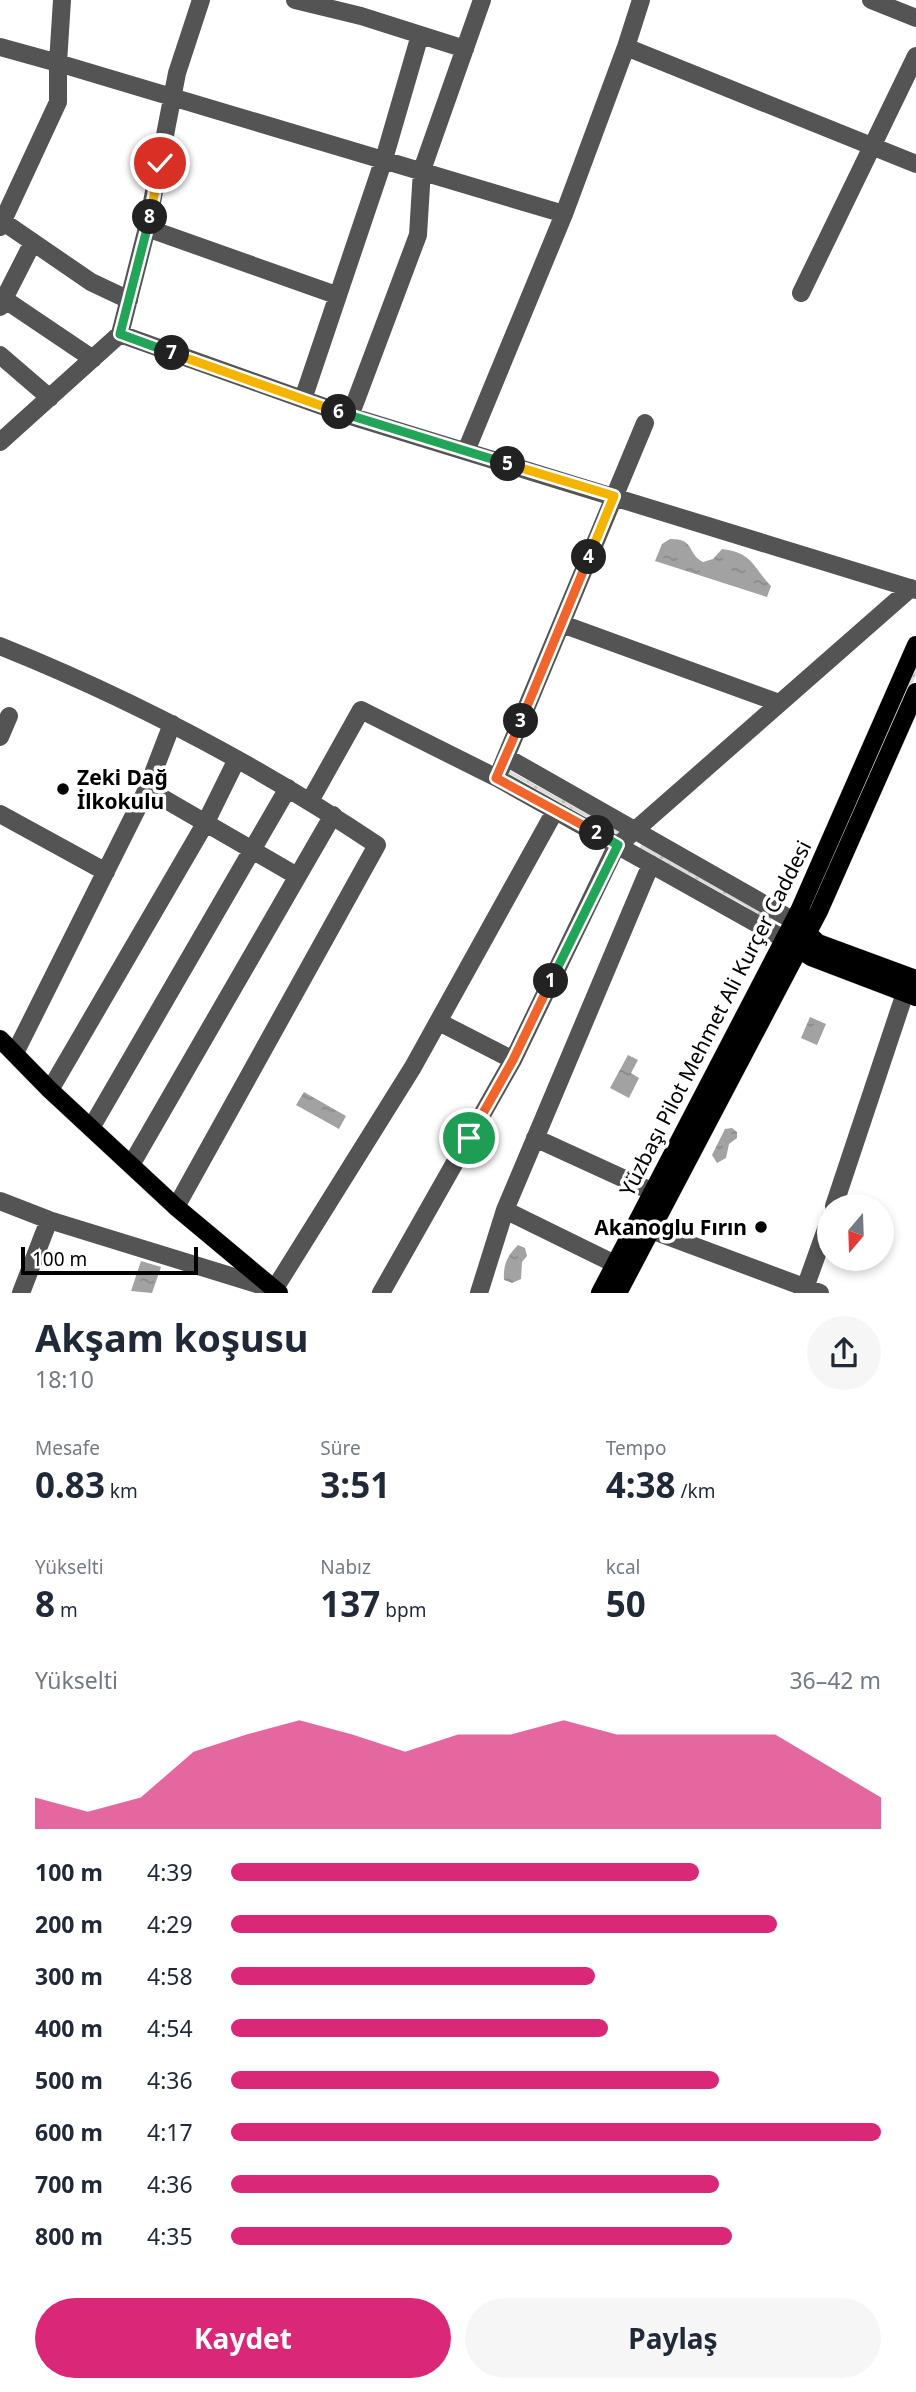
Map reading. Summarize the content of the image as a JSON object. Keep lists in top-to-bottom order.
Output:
{
  "streets": {
    "main road": ["Yüzbaşı Pilot Mehmet Ali Kurçer Caddesi"]
  },
  "places": ["Zeki Dağ İlkokulu", "Akanoglu Fırın"],
  "scale_bar": "100 m",
  "north": "bottom",
  "page": {
    "pins": [
      "8",
      "7",
      "6",
      "5",
      "4",
      "3",
      "2",
      "1"
    ],
    "scale": "100 m",
    "heading": ["Akşam koşusu", "18:10"],
    "stats": [
      ["Mesafe", "0.83 km"],
      ["Süre", "3:51"],
      ["Tempo", "4:38 /km"],
      ["Yükselti", "8 m"],
      ["Nabız", "137 bpm"],
      ["kcal", "50"]
    ],
    "chart": ["Yükselti", "36–42 m"],
    "list": [
      {
        "name": "100 m",
        "note": "4:39"
      },
      {
        "name": "200 m",
        "note": "4:29"
      },
      {
        "name": "300 m",
        "note": "4:58"
      },
      {
        "name": "400 m",
        "note": "4:54"
      },
      {
        "name": "500 m",
        "note": "4:36"
      },
      {
        "name": "600 m",
        "note": "4:17"
      },
      {
        "name": "700 m",
        "note": "4:36"
      },
      {
        "name": "800 m",
        "note": "4:35"
      }
    ],
    "buttons": ["Kaydet", "Paylaş"]
  }
}
